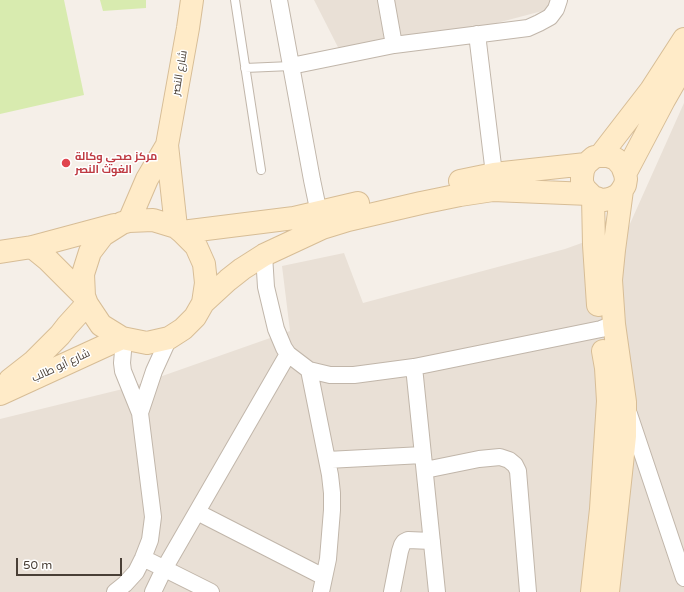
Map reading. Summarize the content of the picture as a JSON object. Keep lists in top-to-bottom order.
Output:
{
  "streets": {
    "street": ["شارع النصر", "شارع أبو طالب"]
  },
  "crossings": [
    ["شارع النصر", "شارع أبو طالب"]
  ],
  "places": ["مركز صحي وكالة الغوث النصر"],
  "scale_bar": "50 m"
}
